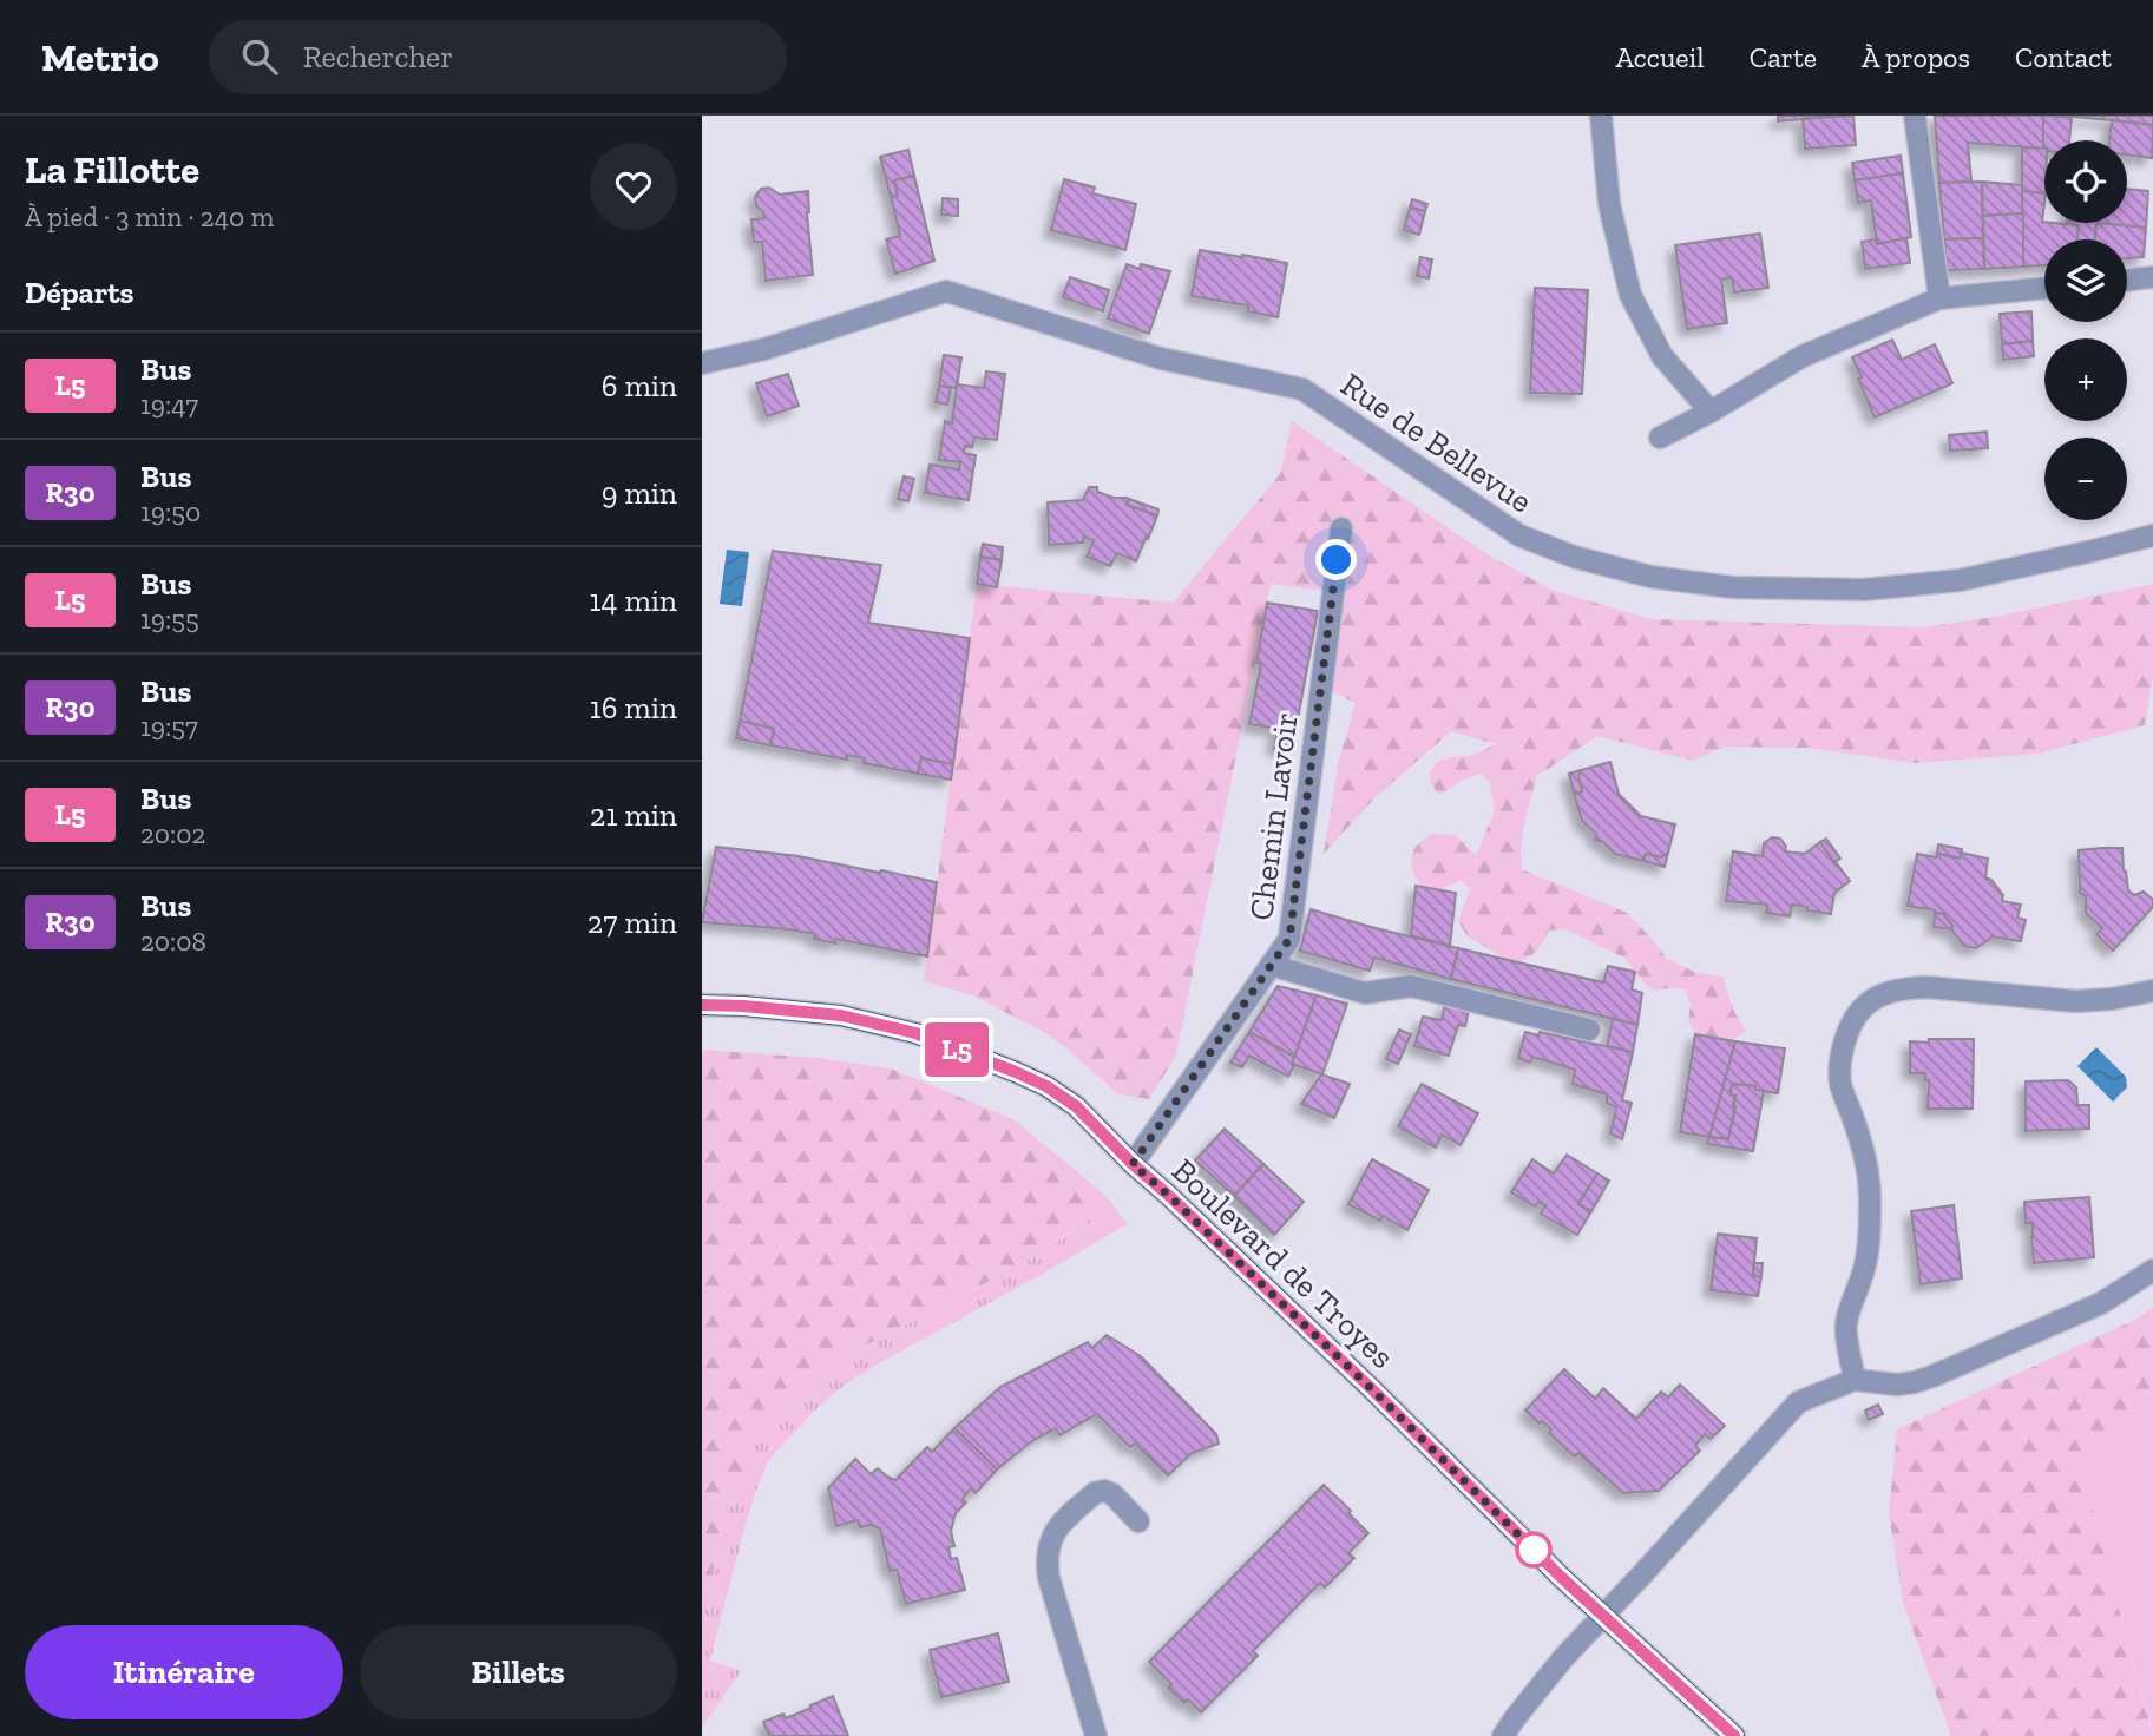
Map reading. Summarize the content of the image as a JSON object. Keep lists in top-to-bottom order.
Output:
{
  "streets": {
    "main road": ["Boulevard de Troyes"],
    "street": ["Rue de Bellevue", "Chemin Lavoir"]
  },
  "crossings": [
    ["Chemin Lavoir", "Boulevard de Troyes"]
  ],
  "lines": ["bus line L5"],
  "page": {
    "header": "Metrio",
    "search": "Rechercher",
    "nav": [
      "Accueil",
      "Carte",
      "À propos",
      "Contact"
    ],
    "heading": [
      ["La Fillotte", "À pied · 3 min · 240 m"],
      "Départs"
    ],
    "on_map": "L5",
    "map_buttons": ["+", "−"],
    "list": [
      {
        "mark": "L5",
        "name": "Bus",
        "note": "19:47",
        "value": "6 min"
      },
      {
        "mark": "R30",
        "name": "Bus",
        "note": "19:50",
        "value": "9 min"
      },
      {
        "mark": "L5",
        "name": "Bus",
        "note": "19:55",
        "value": "14 min"
      },
      {
        "mark": "R30",
        "name": "Bus",
        "note": "19:57",
        "value": "16 min"
      },
      {
        "mark": "L5",
        "name": "Bus",
        "note": "20:02",
        "value": "21 min"
      },
      {
        "mark": "R30",
        "name": "Bus",
        "note": "20:08",
        "value": "27 min"
      }
    ],
    "buttons": ["Itinéraire", "Billets"]
  }
}
